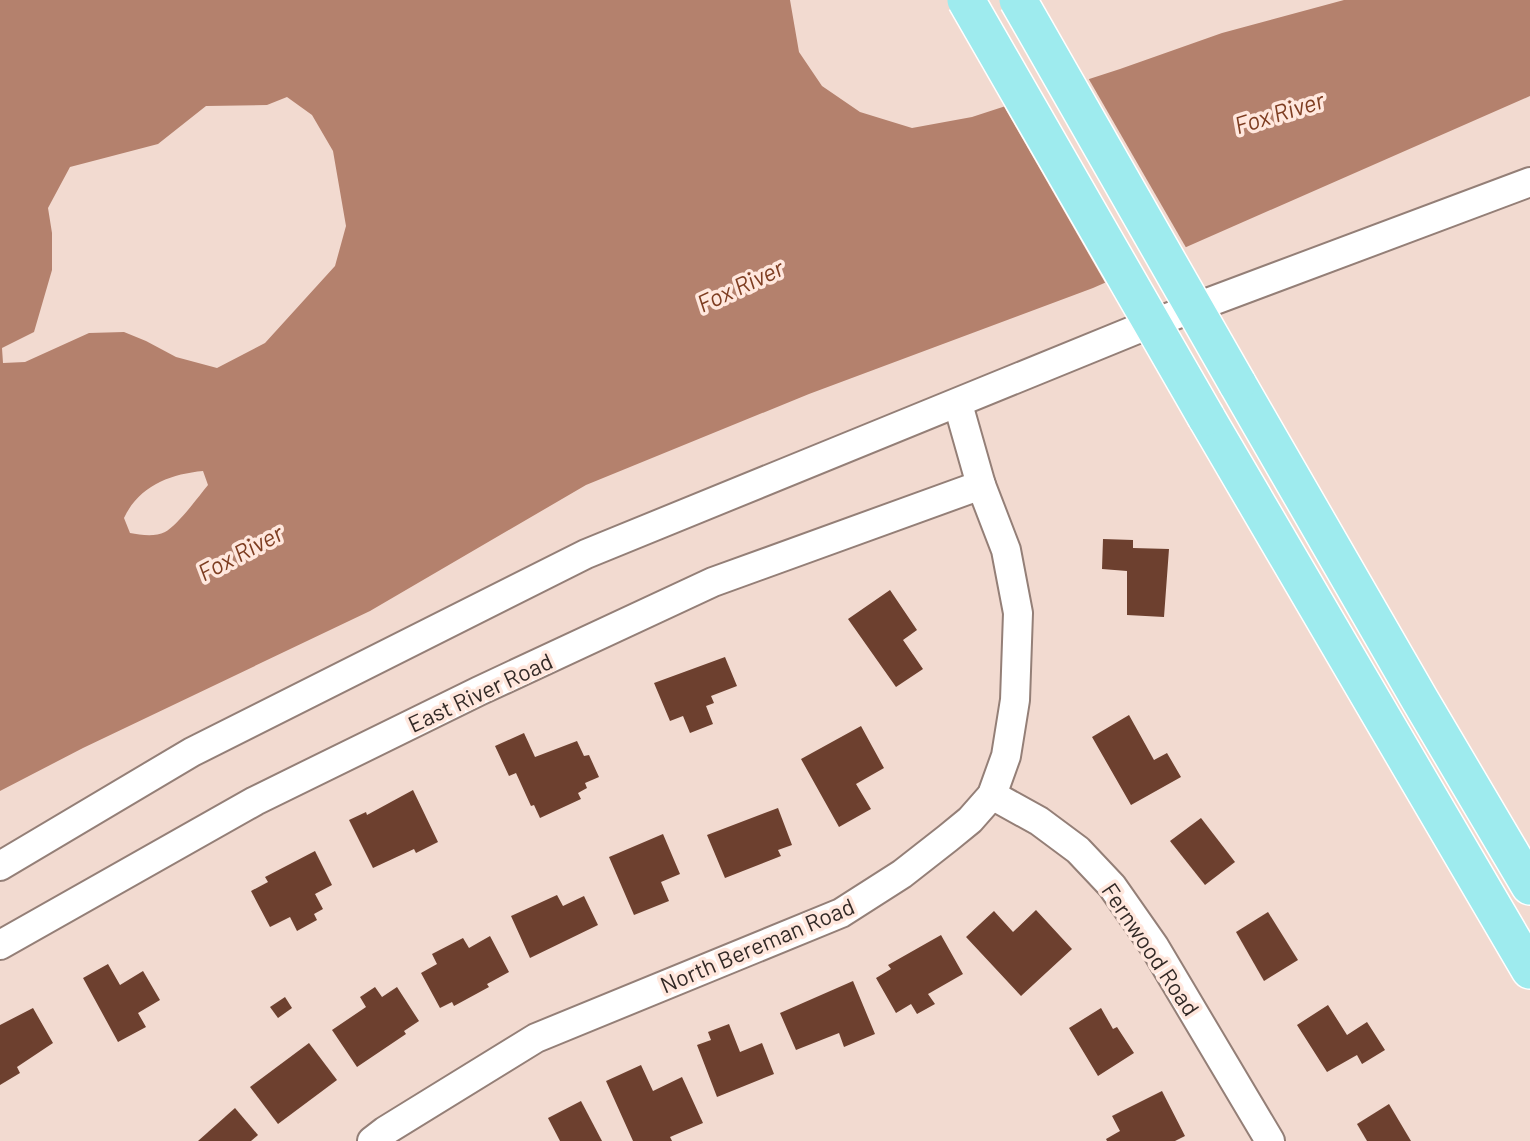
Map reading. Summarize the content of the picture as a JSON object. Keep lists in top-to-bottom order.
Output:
{
  "streets": {
    "street": ["East River Road", "North Bereman Road", "Fernwood Road"]
  },
  "crossings": [
    ["East River Road", "North Bereman Road"],
    ["North Bereman Road", "Fernwood Road"]
  ],
  "water": ["Fox River"]
}
